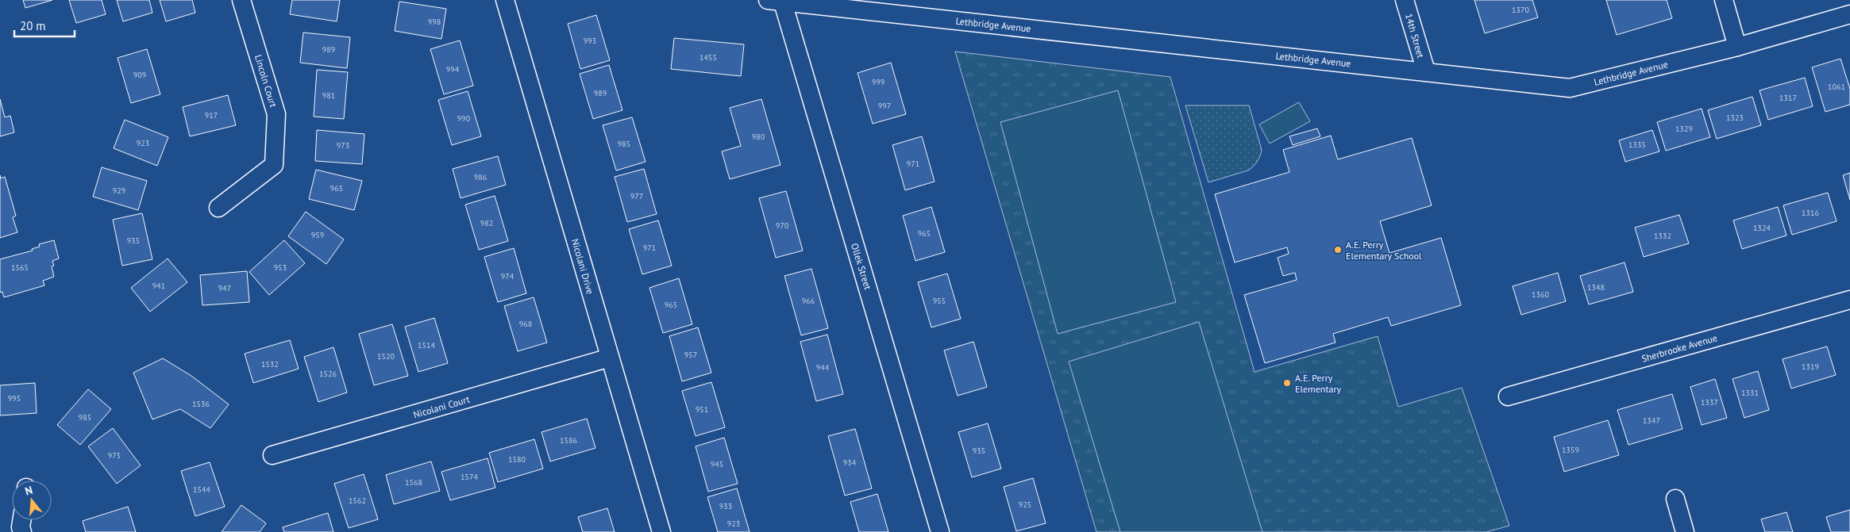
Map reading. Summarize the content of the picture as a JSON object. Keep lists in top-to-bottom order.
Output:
{
  "streets": {
    "street": [
      "Lethbridge Avenue",
      "14th Street",
      "Lincoln Court",
      "Nicolani Drive",
      "Ollek Street",
      "Sherbrooke Avenue",
      "Nicolani Court"
    ]
  },
  "crossings": [
    ["Lethbridge Avenue", "14th Street"],
    ["Lethbridge Avenue", "Ollek Street"],
    ["Nicolani Drive", "Nicolani Court"]
  ],
  "places": ["A.E. Perry Elementary School", "A.E. Perry Elementary"],
  "house_numbers": [
    "1370",
    "998",
    "993",
    "989",
    "1455",
    "994",
    "909",
    "999",
    "1061",
    "989",
    "981",
    "1317",
    "997",
    "917",
    "1323",
    "990",
    "1329",
    "980",
    "923",
    "985",
    "1335",
    "973",
    "971",
    "986",
    "965",
    "929",
    "977",
    "1316",
    "982",
    "970",
    "1324",
    "965",
    "959",
    "1332",
    "935",
    "971",
    "1565",
    "953",
    "974",
    "941",
    "1348",
    "947",
    "1360",
    "966",
    "955",
    "965",
    "968",
    "1514",
    "957",
    "1520",
    "1532",
    "1319",
    "944",
    "1526",
    "1331",
    "995",
    "1337",
    "1536",
    "951",
    "985",
    "1347",
    "1586",
    "1359",
    "935",
    "975",
    "1580",
    "934",
    "945",
    "1574",
    "1568",
    "1544",
    "1562",
    "925",
    "933",
    "923"
  ],
  "scale_bar": "20 m",
  "north": "top"
}
